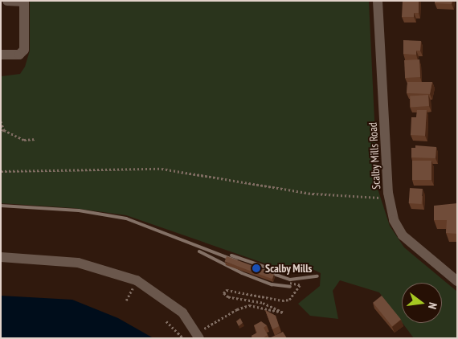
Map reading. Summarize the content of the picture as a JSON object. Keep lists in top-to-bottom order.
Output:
{
  "streets": {
    "street": ["Scalby Mills Road"]
  },
  "places": ["Scalby Mills"],
  "north": "right"
}
